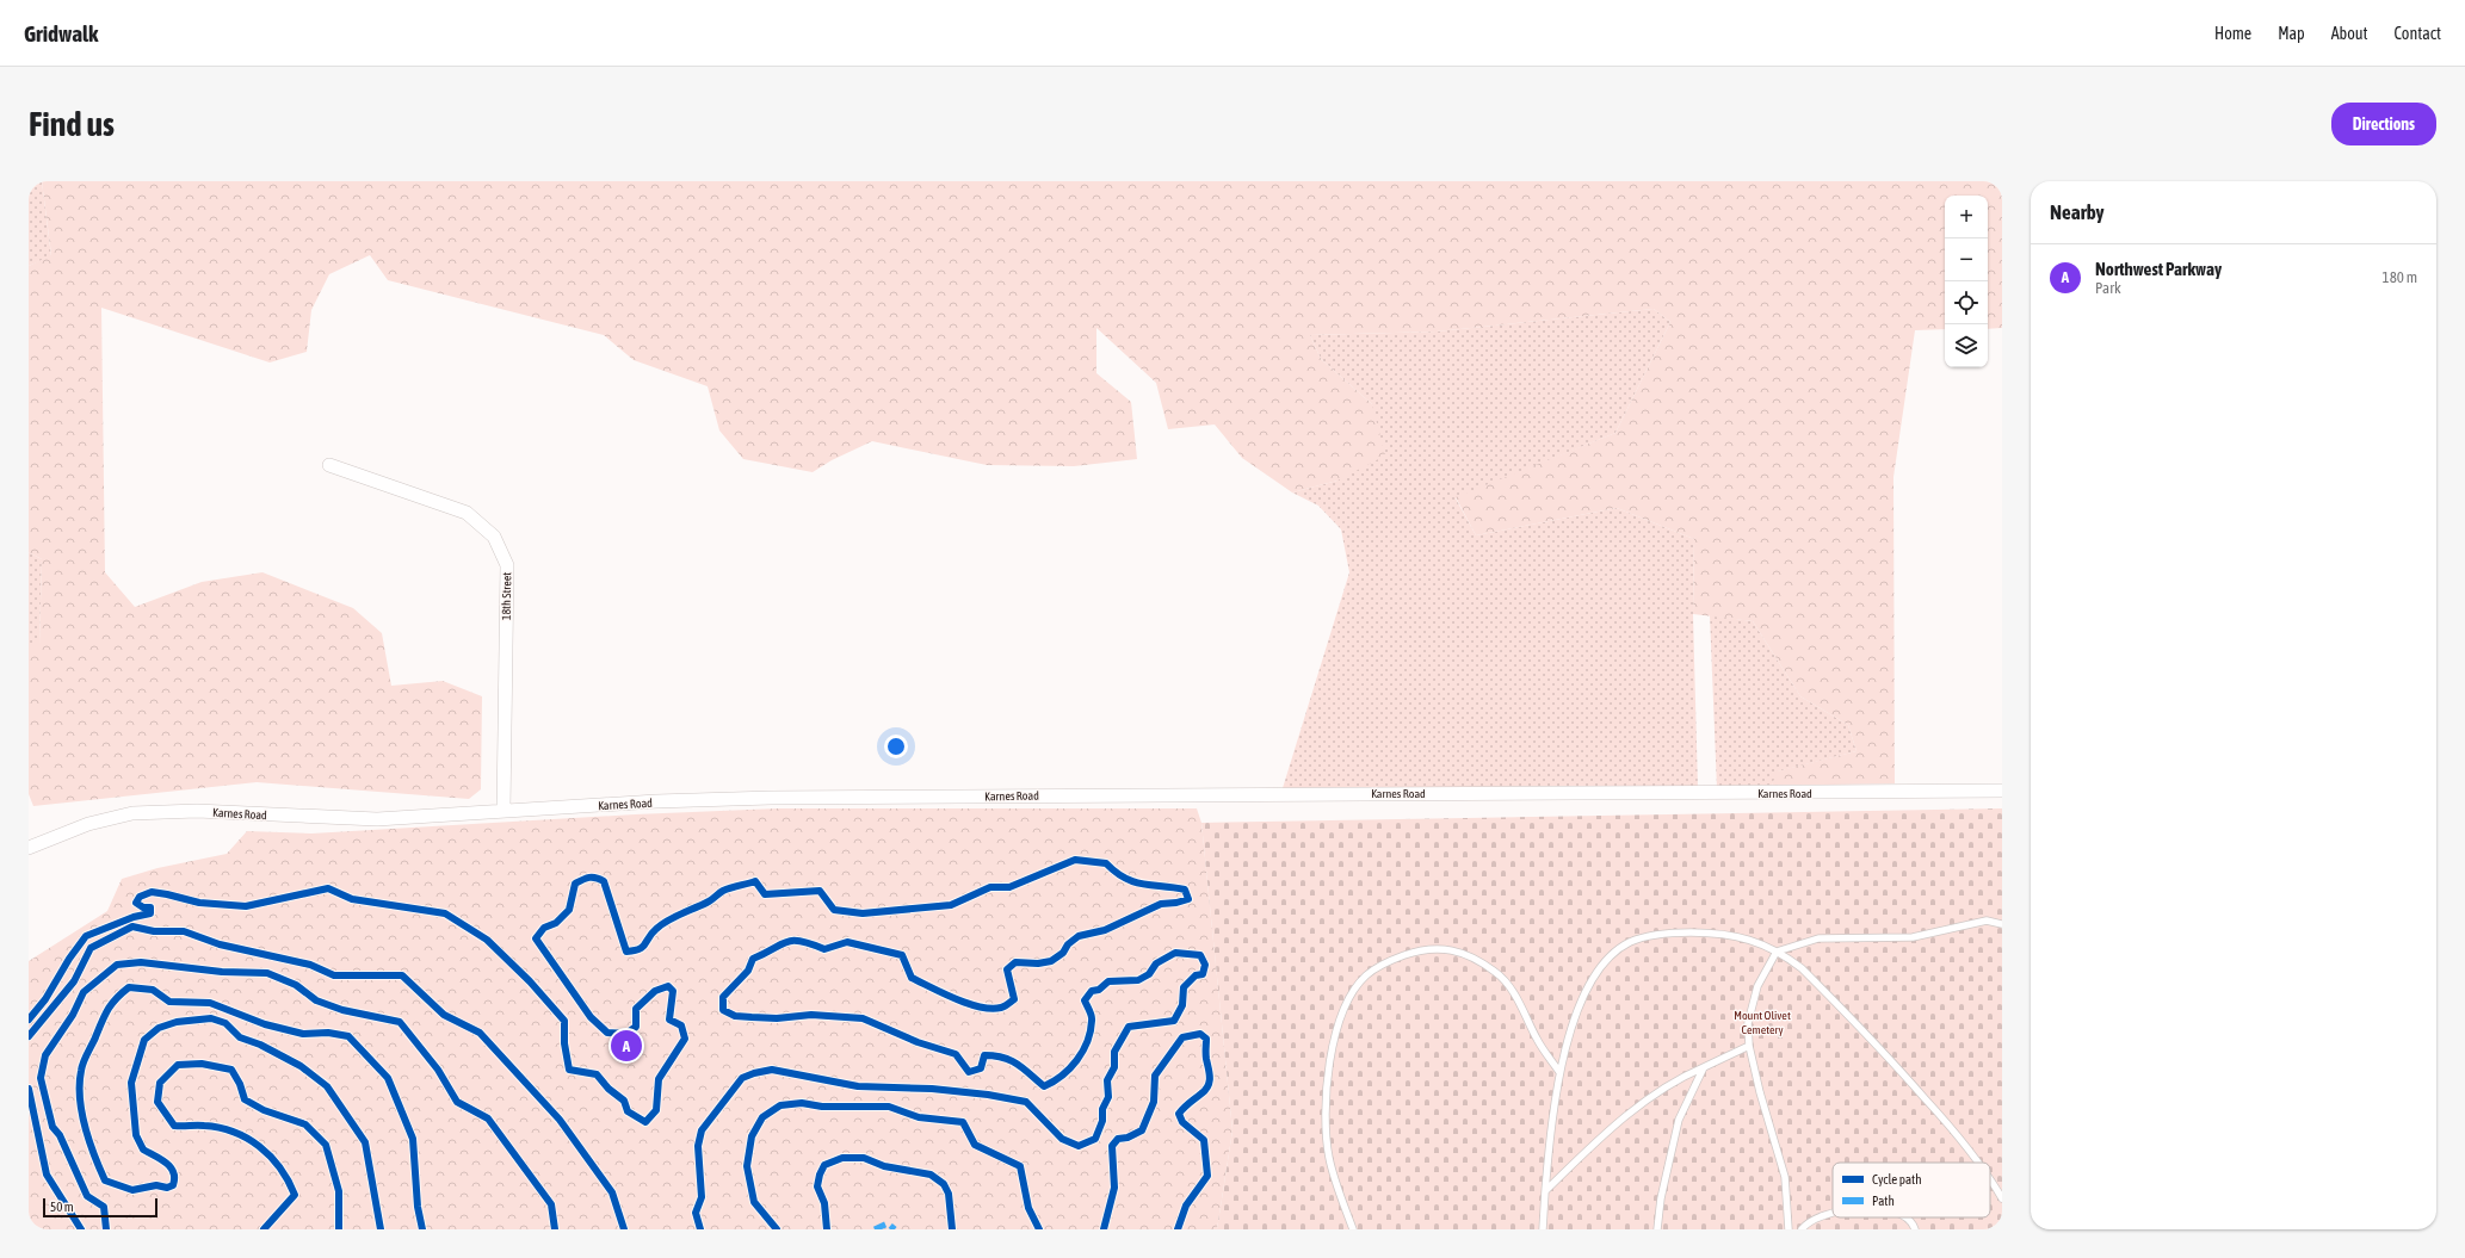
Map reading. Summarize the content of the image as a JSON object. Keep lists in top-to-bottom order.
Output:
{
  "streets": {
    "street": ["18th Street", "Karnes Road"]
  },
  "crossings": [
    ["18th Street", "Karnes Road"]
  ],
  "parks": ["Mount Olivet Cemetery"],
  "legend": ["Cycle path", "Path"],
  "scale_bar": "50 m",
  "page": {
    "header": "Gridwalk",
    "nav": [
      "Home",
      "Map",
      "About",
      "Contact"
    ],
    "buttons": "Directions",
    "title": "Find us",
    "heading": "Nearby",
    "map_buttons": ["+", "−"],
    "list": [
      {
        "mark": "A",
        "name": "Northwest Parkway",
        "note": "Park",
        "value": "180 m"
      }
    ],
    "pins": "A",
    "scale": "50 m"
  }
}
